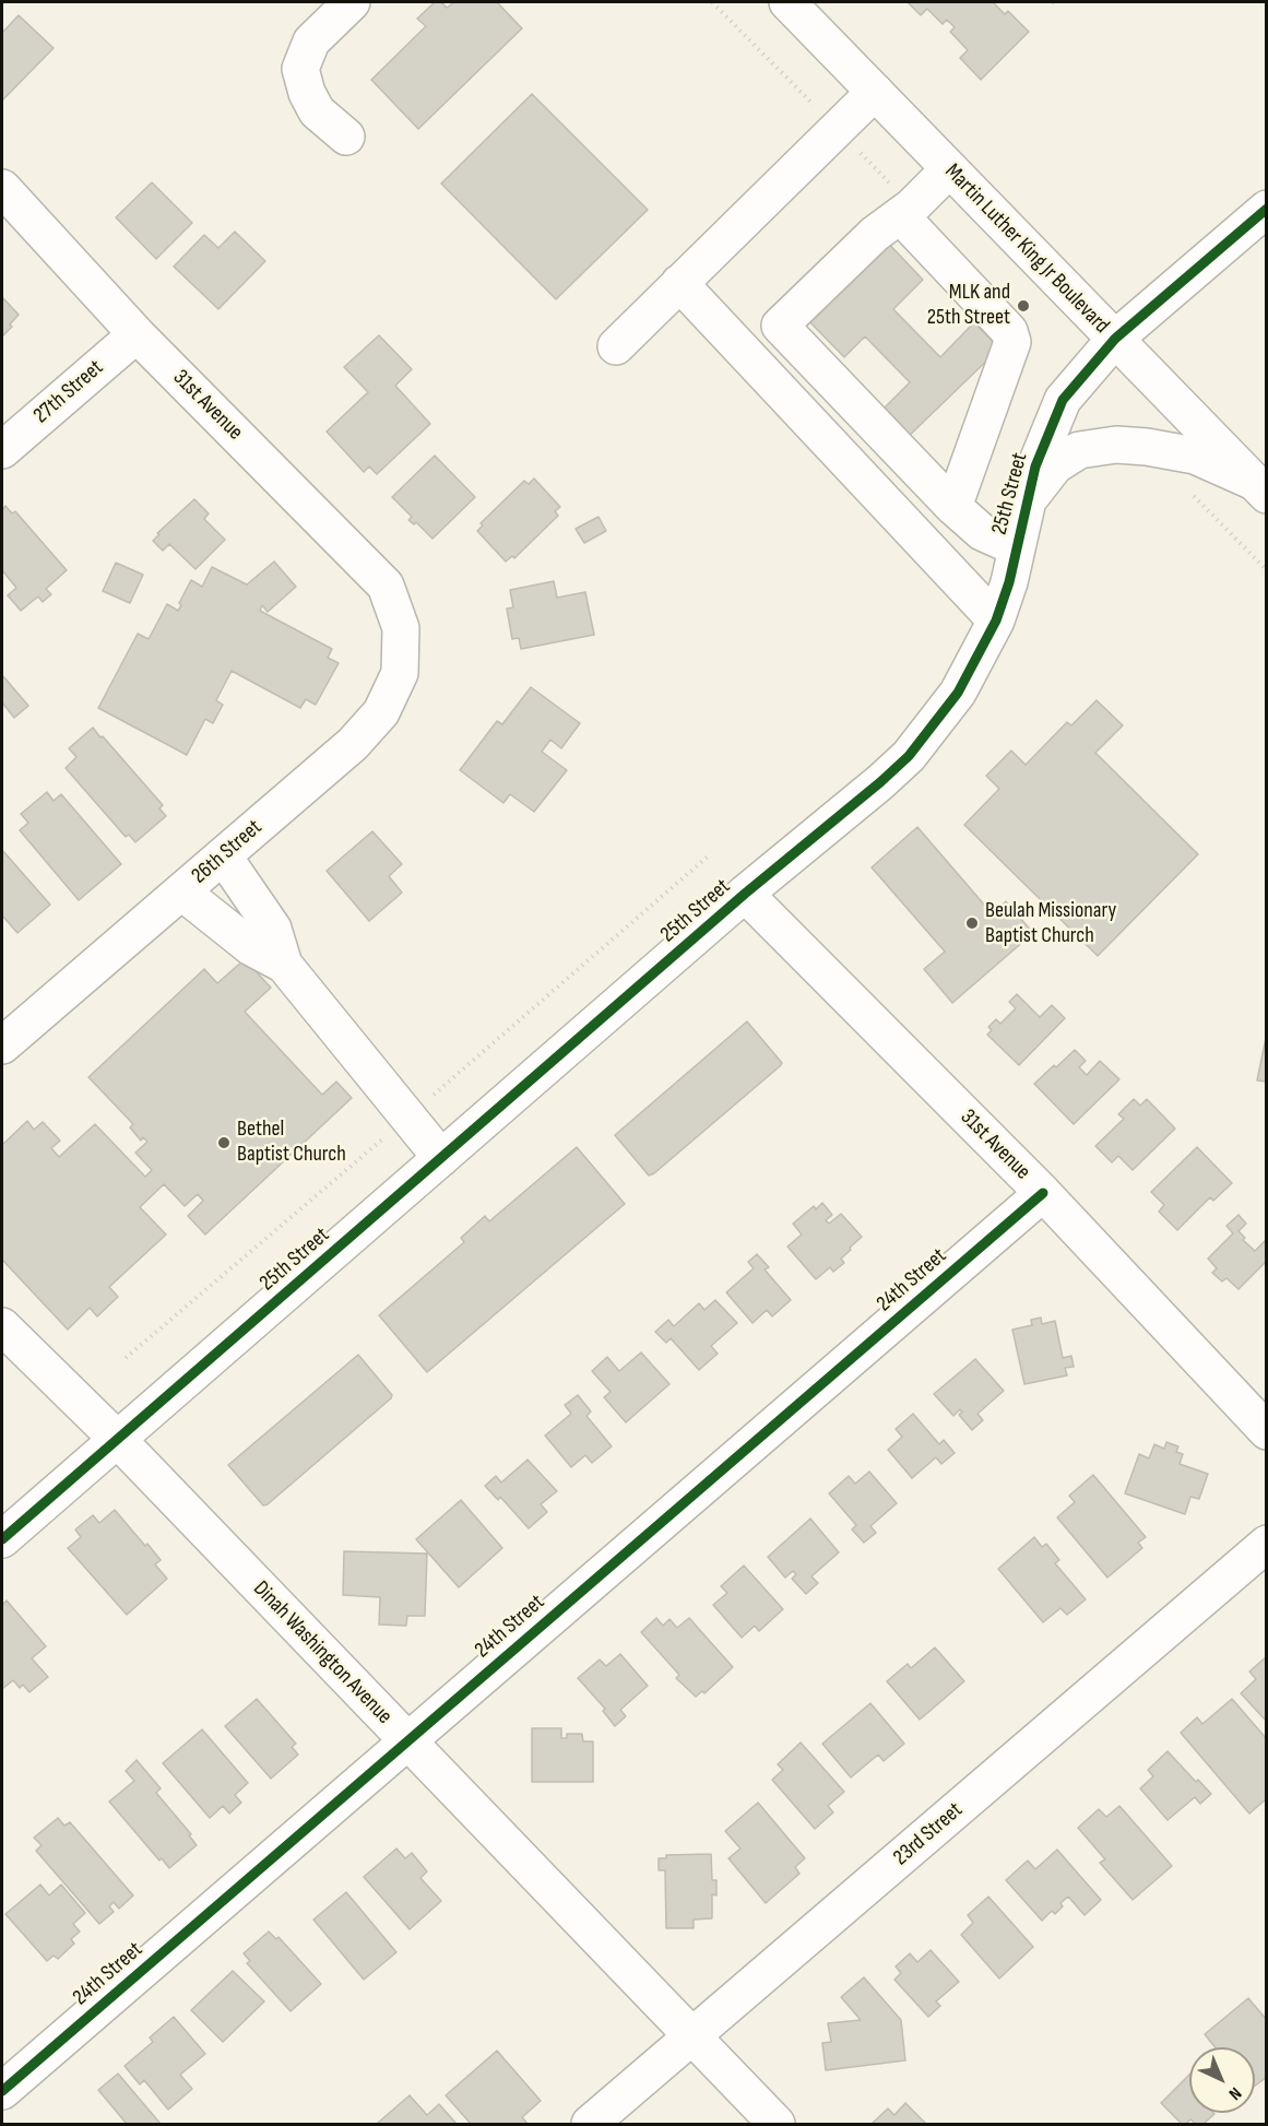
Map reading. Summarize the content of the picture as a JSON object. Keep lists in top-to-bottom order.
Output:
{
  "streets": {
    "street": [
      "Martin Luther King Jr Boulevard",
      "27th Street",
      "31st Avenue",
      "25th Street",
      "26th Street",
      "24th Street",
      "Dinah Washington Avenue",
      "23rd Street"
    ]
  },
  "crossings": [
    ["Martin Luther King Jr Boulevard", "25th Street"],
    ["27th Street", "31st Avenue"],
    ["31st Avenue", "25th Street"],
    ["31st Avenue", "26th Street"],
    ["31st Avenue", "24th Street"],
    ["25th Street", "Dinah Washington Avenue"],
    ["24th Street", "Dinah Washington Avenue"],
    ["Dinah Washington Avenue", "23rd Street"]
  ],
  "places": ["MLK and 25th Street", "Beulah Missionary Baptist Church", "Bethel Baptist Church"],
  "north": "bottom right"
}
